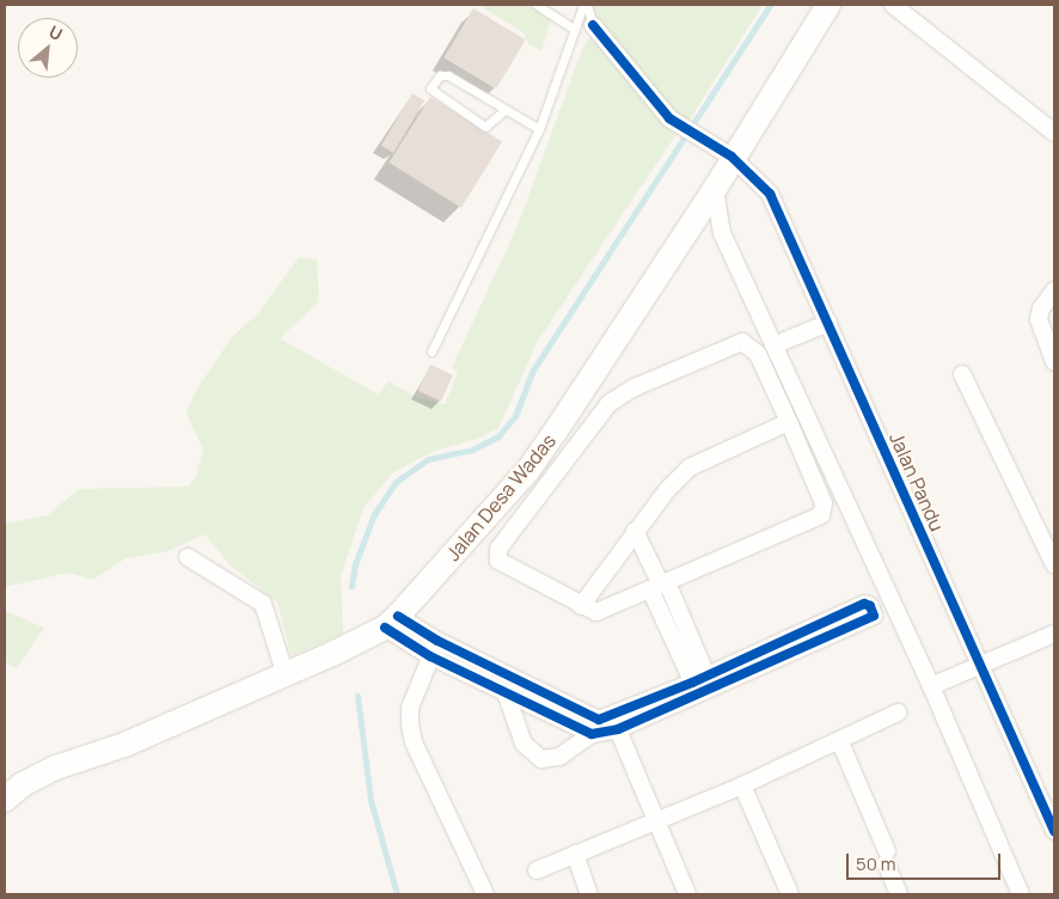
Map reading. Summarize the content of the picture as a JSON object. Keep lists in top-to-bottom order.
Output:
{
  "streets": {
    "main road": ["Jalan Desa Wadas"],
    "street": ["Jalan Pandu"]
  },
  "crossings": [
    ["Jalan Pandu", "Jalan Desa Wadas"]
  ],
  "scale_bar": "50 m",
  "north": "top right"
}
